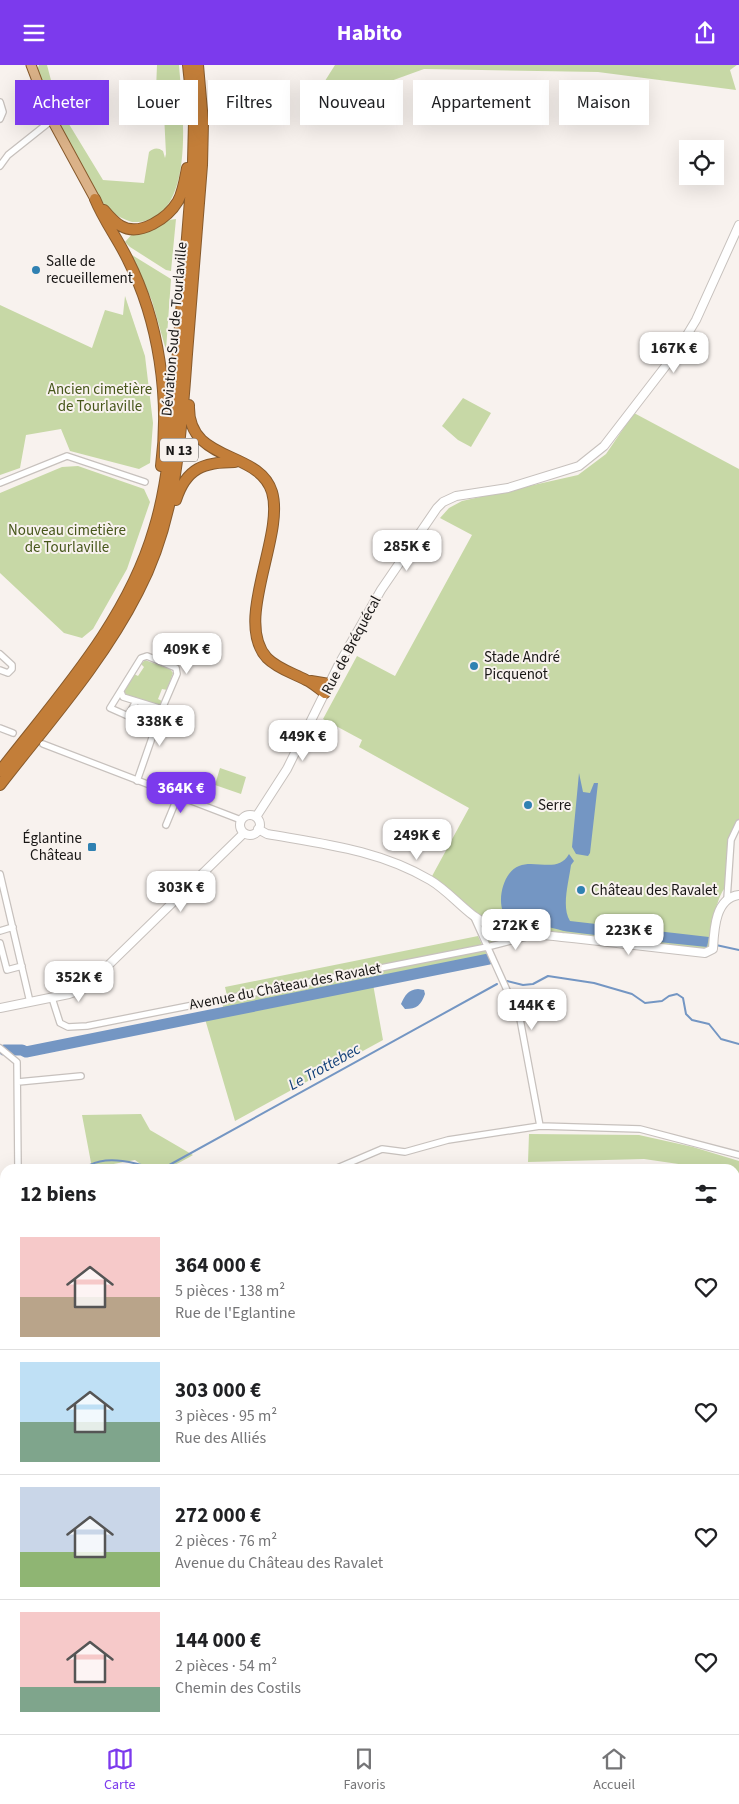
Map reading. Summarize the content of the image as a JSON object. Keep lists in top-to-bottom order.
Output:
{
  "streets": {
    "highway": ["Déviation Sud de Tourlaville", "N 13"],
    "street": ["Rue de Bréquécal", "Avenue du Château des Ravalet"]
  },
  "water": ["Le Trottebec"],
  "parks": ["Ancien cimetière de Tourlaville", "Nouveau cimetière de Tourlaville"],
  "places": {
    "other": [
      "Salle de recueillement",
      "Stade André Picquenot",
      "Serre",
      "Château des Ravalet"
    ],
    "transit": ["Églantine Château"]
  },
  "page": {
    "header": "Habito",
    "chip": [
      "Acheter",
      "Louer",
      "Filtres",
      "Nouveau",
      "Appartement",
      "Maison"
    ],
    "price": [
      "167K €",
      "285K €",
      "409K €",
      "338K €",
      "449K €",
      "364K €",
      "249K €",
      "303K €",
      "272K €",
      "223K €",
      "352K €",
      "144K €"
    ],
    "heading": "12 biens",
    "list": [
      {
        "name": "364 000 €",
        "note": "5 pièces · 138 m² · Rue de l'Eglantine"
      },
      {
        "name": "303 000 €",
        "note": "3 pièces · 95 m² · Rue des Alliés"
      },
      {
        "name": "272 000 €",
        "note": "2 pièces · 76 m² · Avenue du Château des Ravalet"
      },
      {
        "name": "144 000 €",
        "note": "2 pièces · 54 m² · Chemin des Costils"
      }
    ],
    "tabs": ["Carte", "Favoris", "Accueil"]
  }
}
